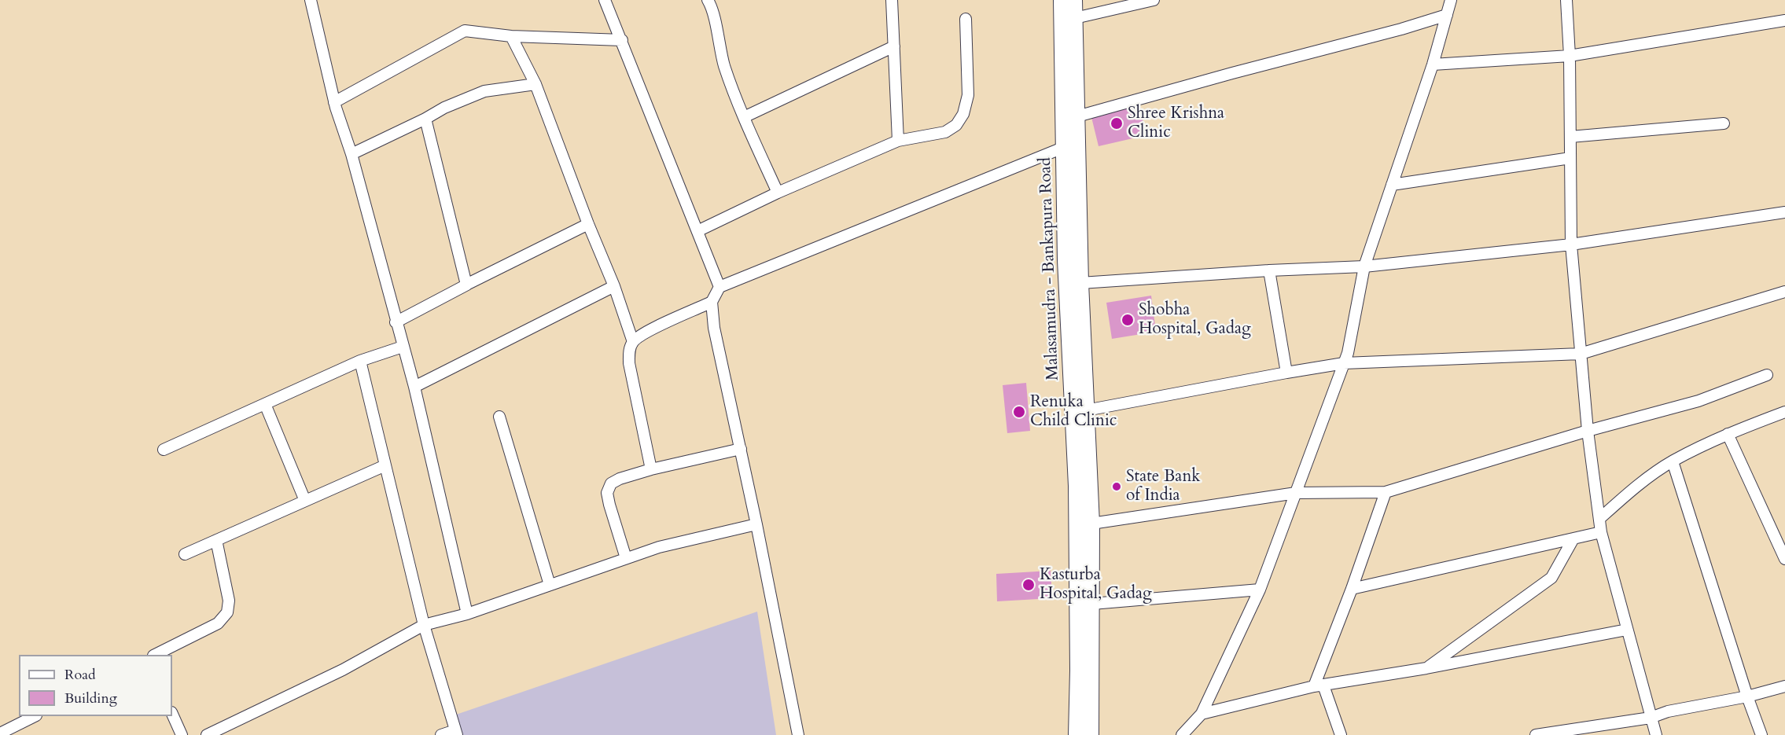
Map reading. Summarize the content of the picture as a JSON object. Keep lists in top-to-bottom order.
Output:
{
  "streets": {
    "main road": ["Malasamudra - Bankapura Road"]
  },
  "places": [
    "Shree Krishna Clinic",
    "Shobha Hospital, Gadag",
    "Renuka Child Clinic",
    "State Bank of India",
    "Kasturba Hospital, Gadag"
  ],
  "legend": ["Road", "Building"]
}
